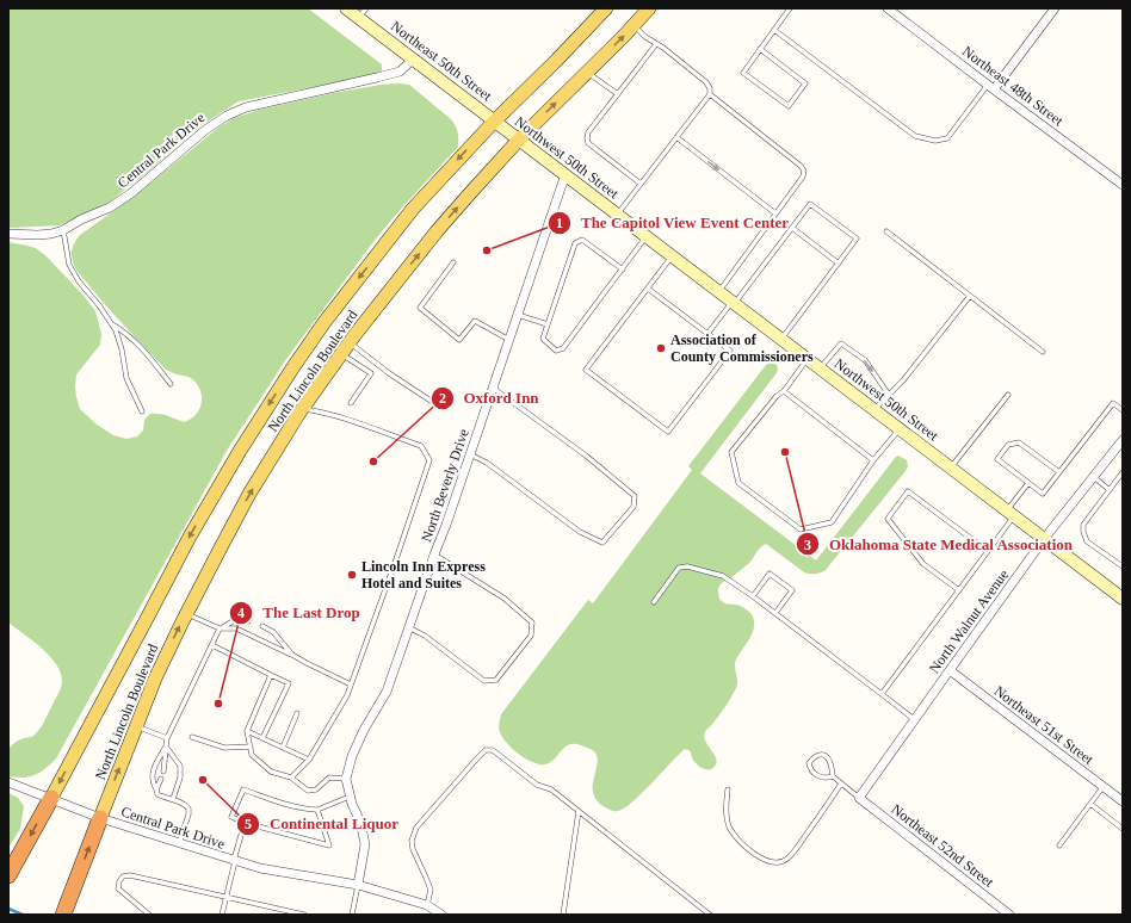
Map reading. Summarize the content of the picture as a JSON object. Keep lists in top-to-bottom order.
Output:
{
  "streets": {
    "main road": ["Northeast 50th Street", "Northwest 50th Street", "North Lincoln Boulevard"],
    "street": [
      "Northeast 48th Street",
      "Central Park Drive",
      "North Beverly Drive",
      "North Walnut Avenue",
      "Northeast 51st Street",
      "Northeast 52nd Street"
    ]
  },
  "crossings": [
    ["Northeast 50th Street", "Central Park Drive"],
    ["Northeast 50th Street", "Northwest 50th Street"],
    ["Northeast 50th Street", "North Lincoln Boulevard"],
    ["Central Park Drive", "North Lincoln Boulevard"],
    ["Central Park Drive", "North Beverly Drive"],
    ["Northwest 50th Street", "North Lincoln Boulevard"],
    ["Northwest 50th Street", "North Beverly Drive"],
    ["Northwest 50th Street", "North Walnut Avenue"],
    ["North Walnut Avenue", "Northeast 51st Street"],
    ["North Walnut Avenue", "Northeast 52nd Street"]
  ],
  "places": [
    "The Capitol View Event Center",
    "Association of County Commissioners",
    "Oklahoma State Medical Association",
    "Oxford Inn",
    "Lincoln Inn Express Hotel and Suites",
    "The Last Drop",
    "Continental Liquor"
  ]
}
